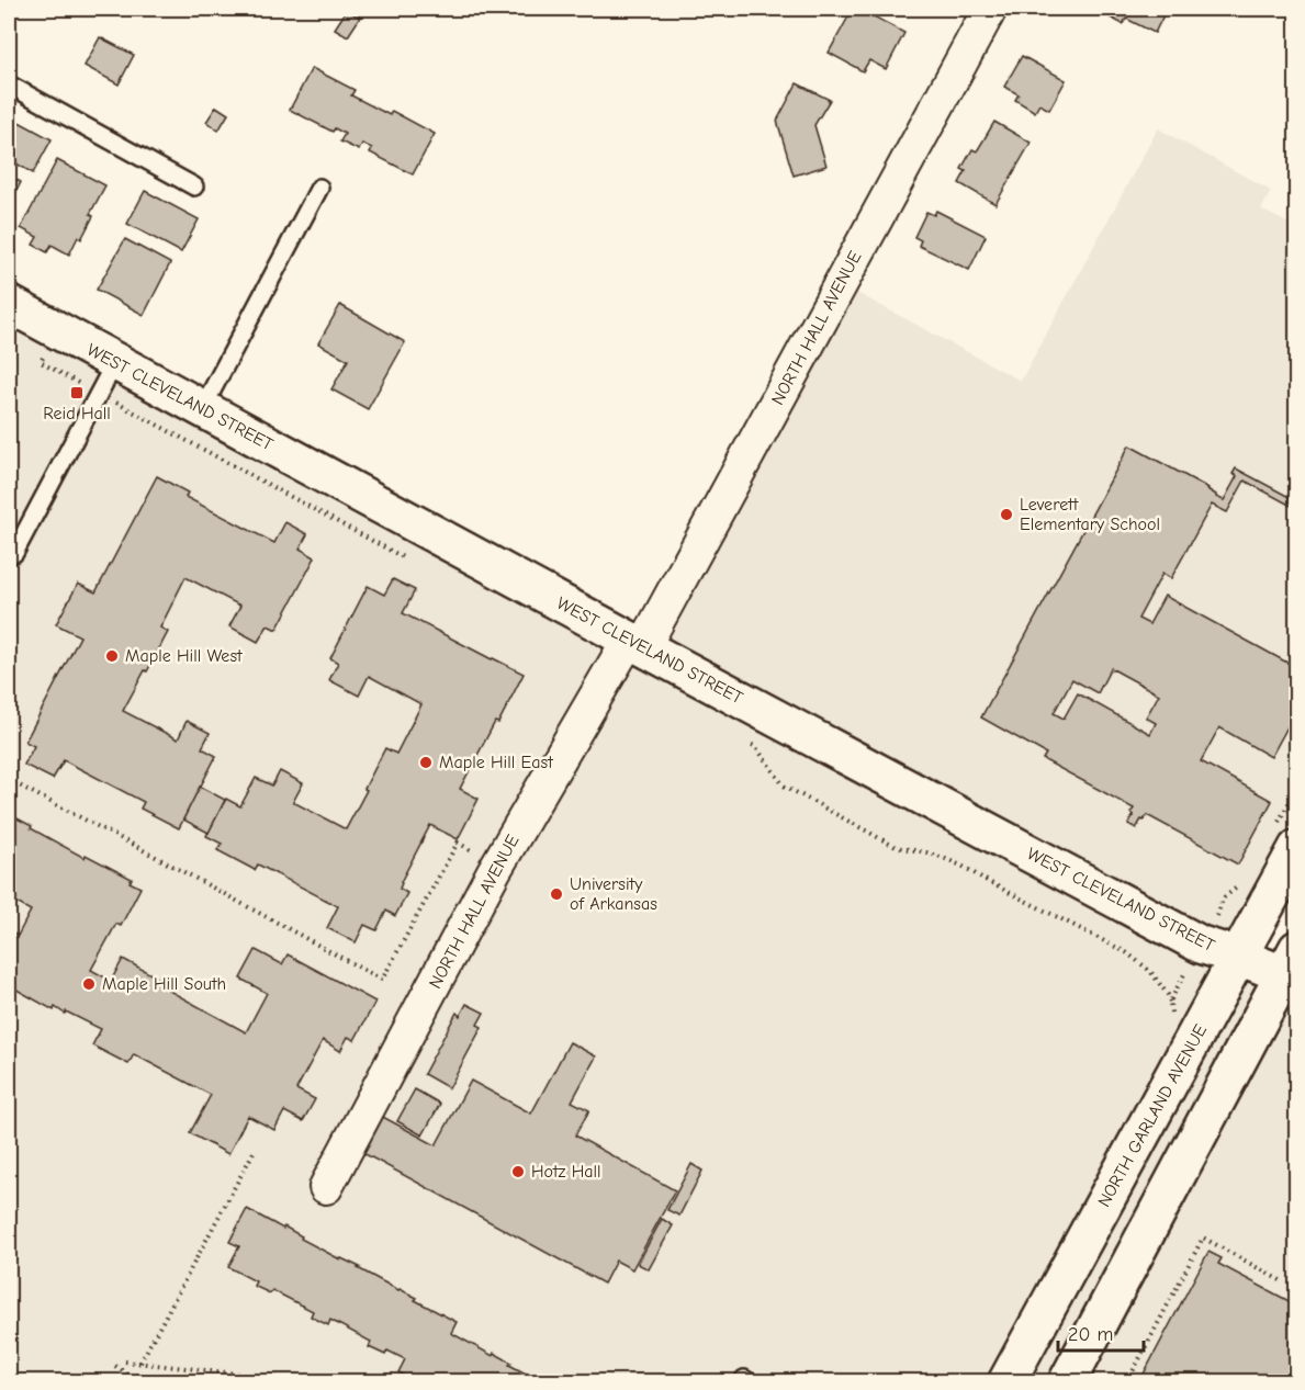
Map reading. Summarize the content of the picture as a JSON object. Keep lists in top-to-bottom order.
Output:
{
  "streets": {
    "street": ["NORTH HALL AVENUE", "WEST CLEVELAND STREET", "NORTH GARLAND AVENUE"]
  },
  "crossings": [
    ["NORTH HALL AVENUE", "WEST CLEVELAND STREET"],
    ["WEST CLEVELAND STREET", "NORTH GARLAND AVENUE"]
  ],
  "places": {
    "transit": ["Reid Hall"],
    "other": [
      "Leverett Elementary School",
      "Maple Hill West",
      "Maple Hill East",
      "University of Arkansas",
      "Maple Hill South",
      "Hotz Hall"
    ]
  },
  "scale_bar": "20 m"
}
